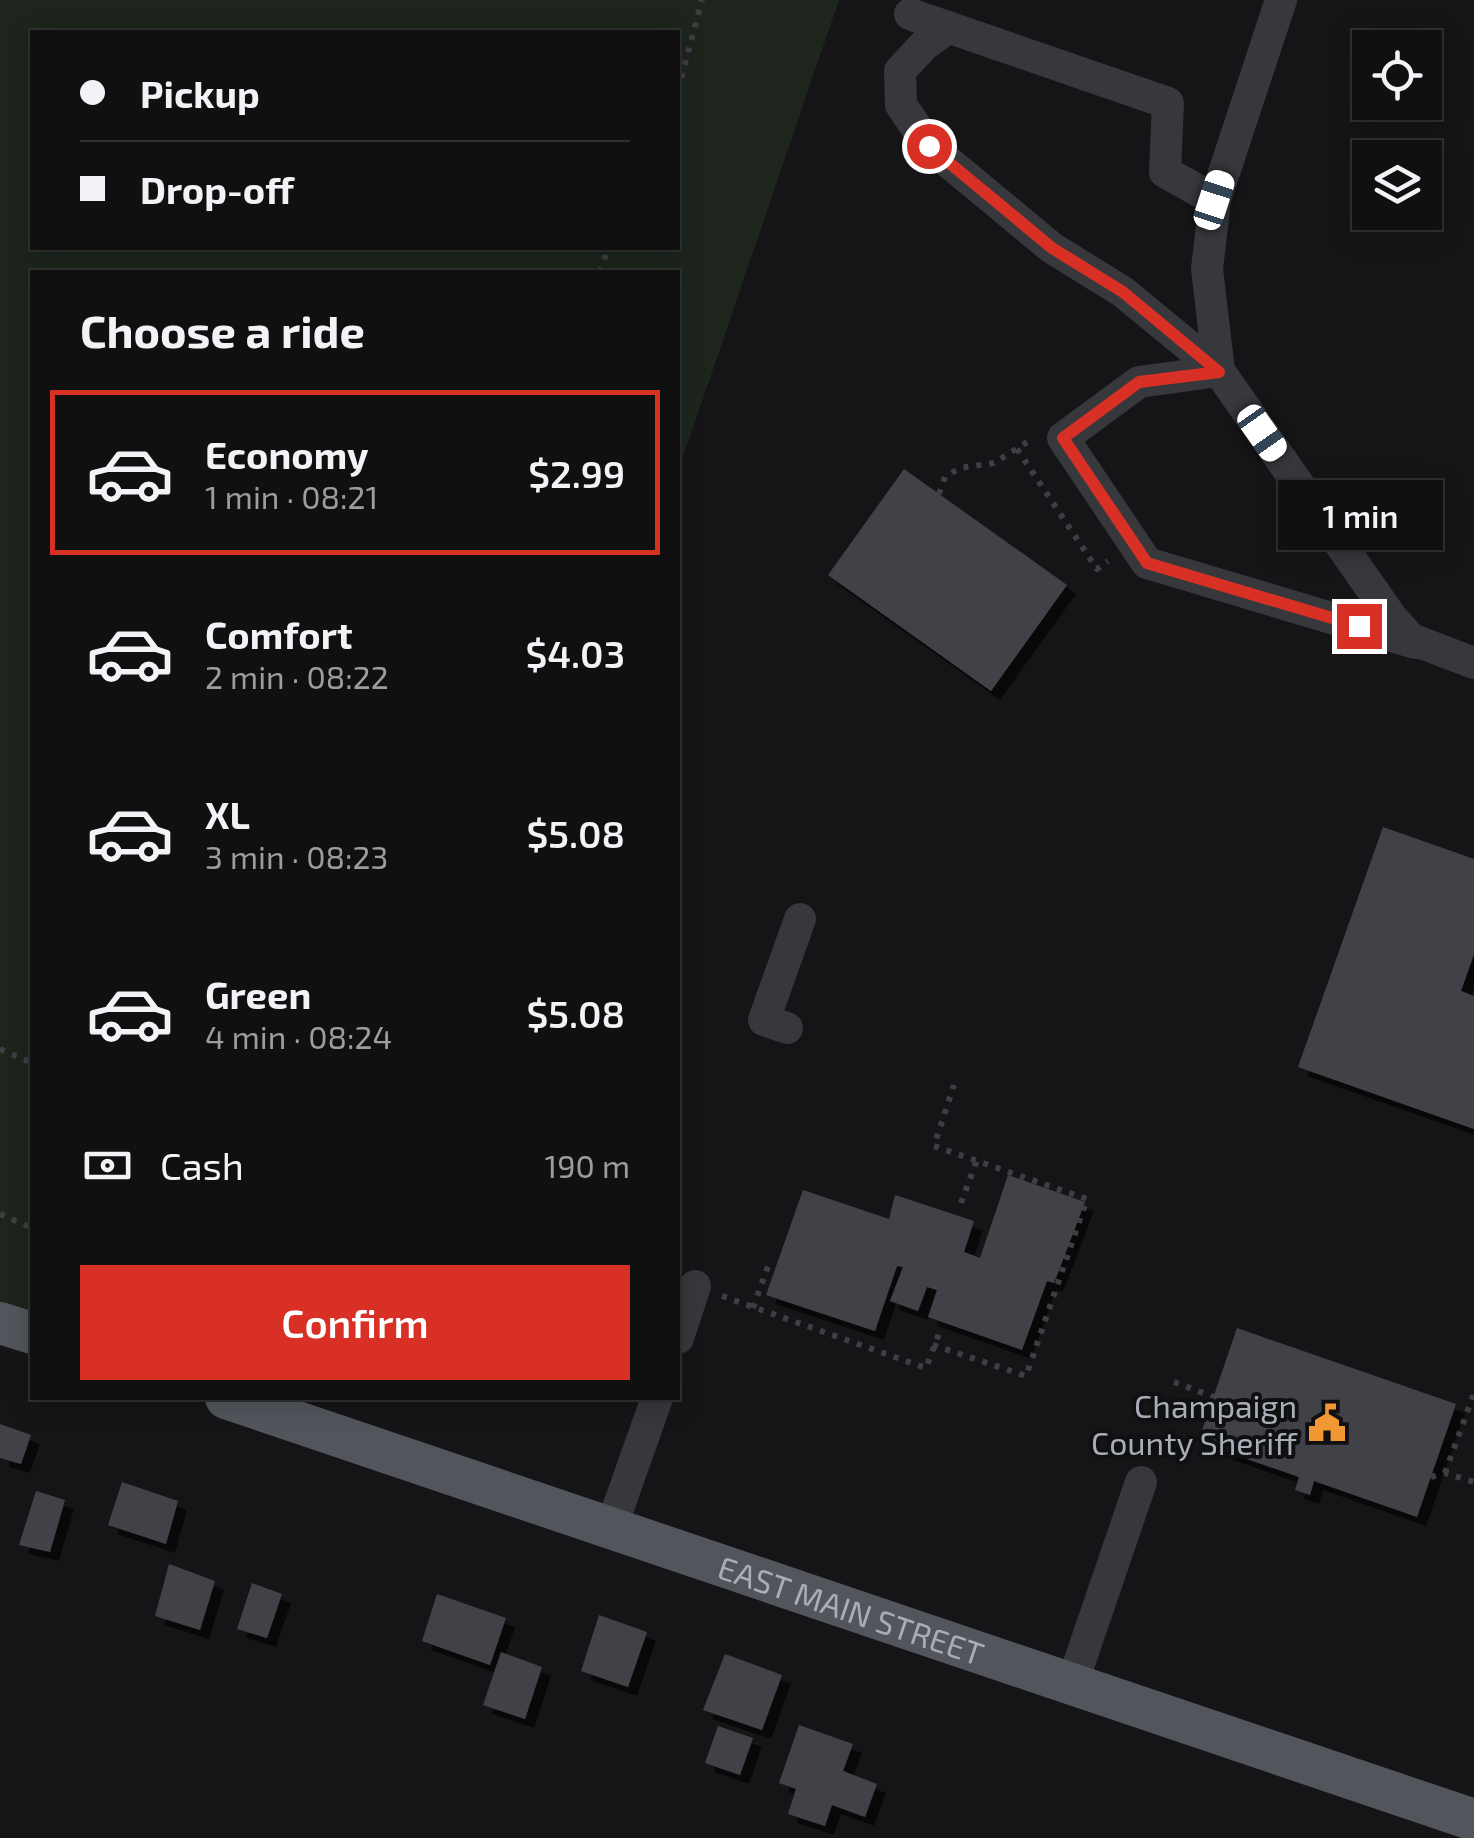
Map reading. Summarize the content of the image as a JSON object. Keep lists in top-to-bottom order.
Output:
{
  "streets": {
    "main road": ["EAST MAIN STREET"]
  },
  "places": {
    "public building": ["Champaign County Sheriff"]
  },
  "page": {
    "banner": ["Pickup", "Drop-off"],
    "heading": "Choose a ride",
    "list": [
      {
        "name": "Economy",
        "note": "1 min · 08:21",
        "value": "$2.99"
      },
      {
        "name": "Comfort",
        "note": "2 min · 08:22",
        "value": "$4.03"
      },
      {
        "name": "XL",
        "note": "3 min · 08:23",
        "value": "$5.08"
      },
      {
        "name": "Green",
        "note": "4 min · 08:24",
        "value": "$5.08"
      }
    ],
    "bubble": "1 min",
    "pay": ["Cash", "190 m"],
    "buttons": "Confirm"
  }
}
